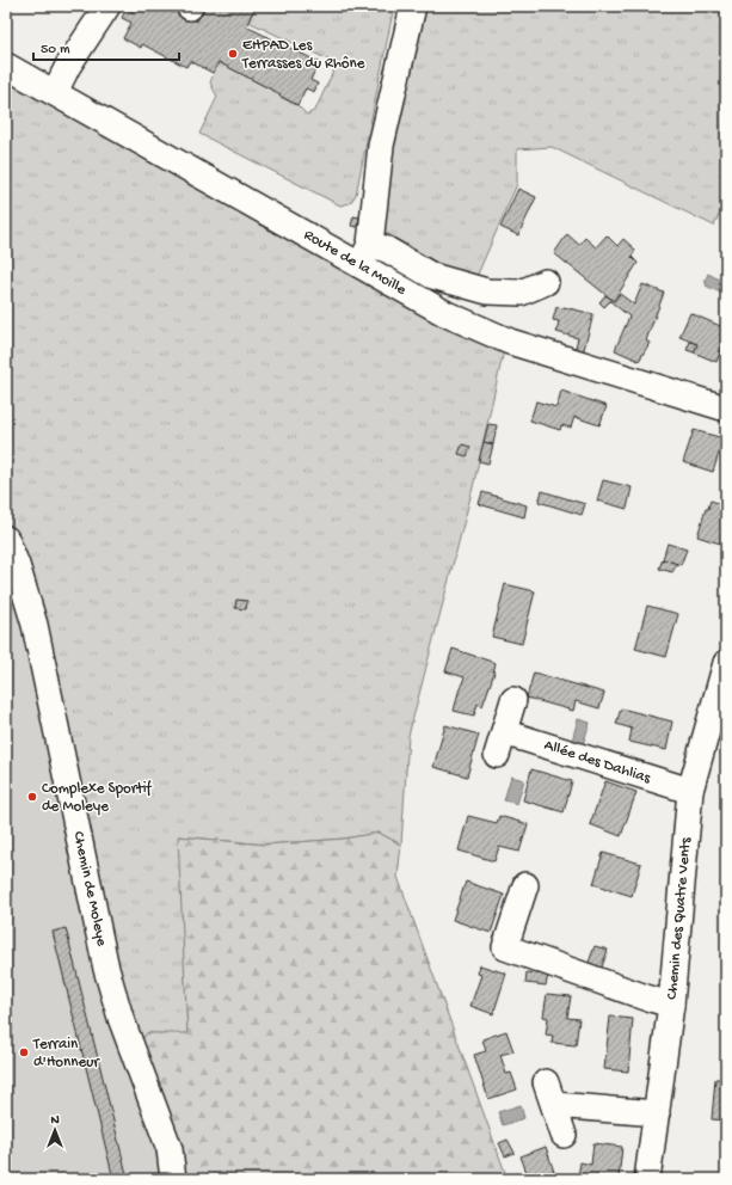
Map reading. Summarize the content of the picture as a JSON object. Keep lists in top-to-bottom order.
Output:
{
  "streets": {
    "street": [
      "Route de la Moille",
      "Allée des Dahlias",
      "Chemin de Moleye",
      "Chemin des Quatre Vents"
    ]
  },
  "crossings": [
    ["Allée des Dahlias", "Chemin des Quatre Vents"]
  ],
  "places": ["EHPAD Les Terrasses du Rhône", "Complexe Sportif de Moleye", "Terrain d'Honneur"],
  "scale_bar": "50 m",
  "north": "top"
}
